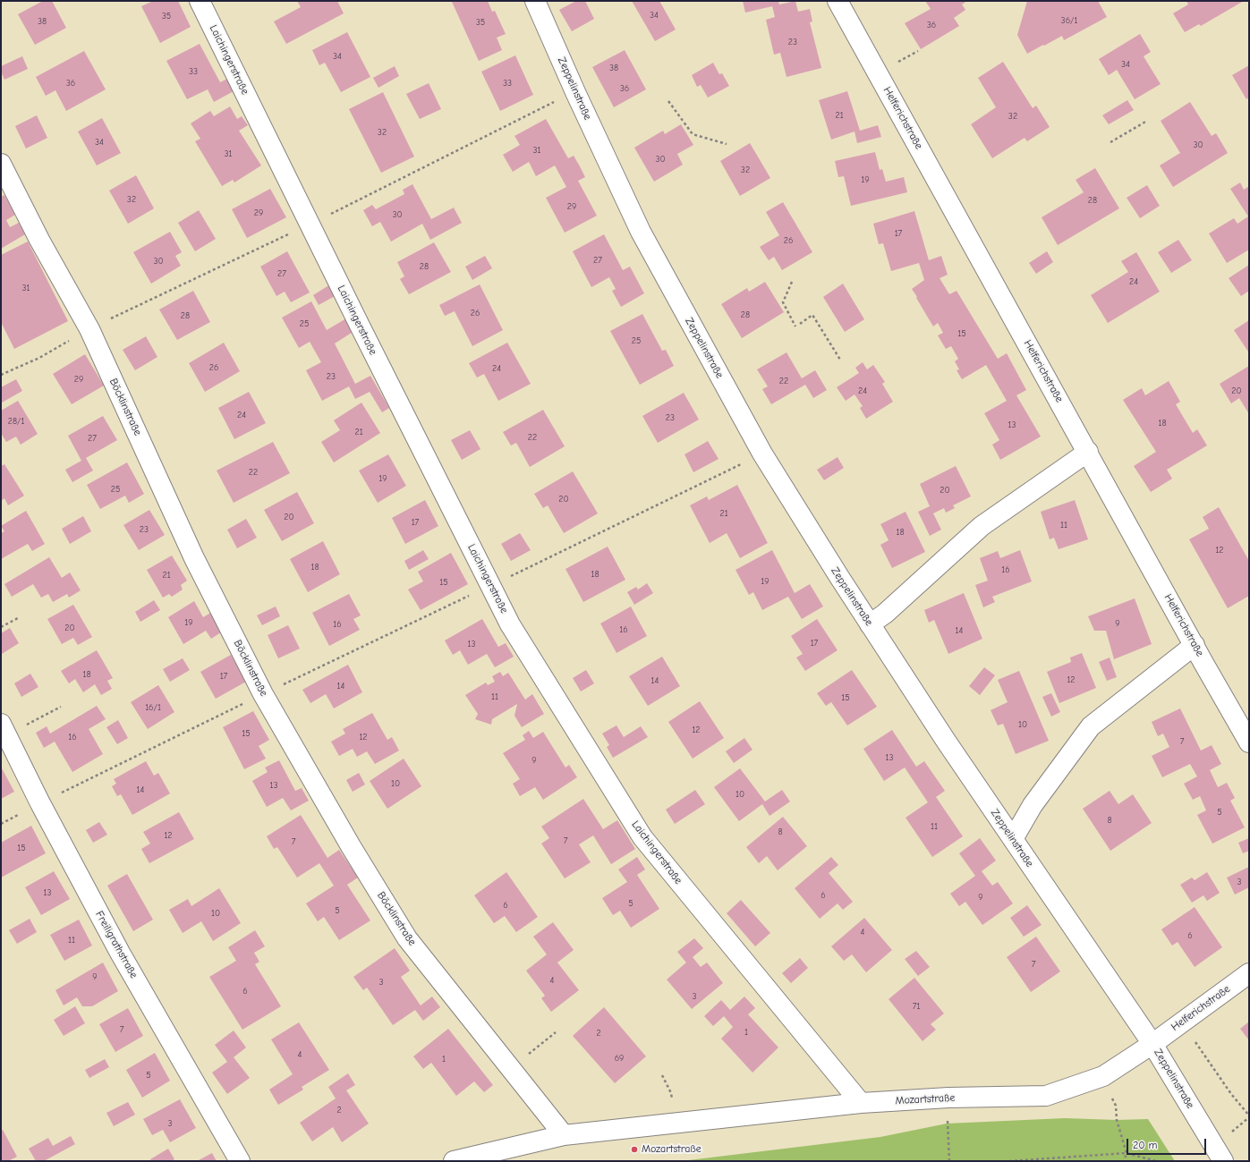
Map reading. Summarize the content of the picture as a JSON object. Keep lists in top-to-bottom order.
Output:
{
  "streets": {
    "street": [
      "Laichingerstraße",
      "Zeppelinstraße",
      "Helferichstraße",
      "Böcklinstraße",
      "Freiligrathstraße",
      "Mozartstraße"
    ]
  },
  "crossings": [
    ["Laichingerstraße", "Mozartstraße"],
    ["Zeppelinstraße", "Helferichstraße"],
    ["Zeppelinstraße", "Mozartstraße"],
    ["Helferichstraße", "Mozartstraße"],
    ["Böcklinstraße", "Mozartstraße"]
  ],
  "places": ["Mozartstraße"],
  "house_numbers": [
    "34",
    "35",
    "36/1",
    "38",
    "35",
    "36",
    "23",
    "34",
    "34",
    "38",
    "33",
    "36",
    "33",
    "36",
    "21",
    "32",
    "32",
    "34",
    "30",
    "31",
    "31",
    "30",
    "32",
    "19",
    "32",
    "28",
    "29",
    "29",
    "30",
    "17",
    "26",
    "27",
    "30",
    "28",
    "27",
    "24",
    "31",
    "26",
    "28",
    "28",
    "25",
    "15",
    "25",
    "26",
    "24",
    "23",
    "29",
    "22",
    "24",
    "20",
    "24",
    "23",
    "28/1",
    "18",
    "13",
    "21",
    "22",
    "27",
    "22",
    "19",
    "25",
    "20",
    "20",
    "21",
    "20",
    "17",
    "11",
    "23",
    "18",
    "12",
    "18",
    "16",
    "18",
    "21",
    "19",
    "15",
    "19",
    "9",
    "16",
    "20",
    "16",
    "14",
    "17",
    "13",
    "18",
    "17",
    "12",
    "14",
    "14",
    "11",
    "15",
    "16/1",
    "10",
    "12",
    "15",
    "16",
    "12",
    "7",
    "13",
    "9",
    "10",
    "13",
    "14",
    "10",
    "5",
    "8",
    "11",
    "8",
    "12",
    "7",
    "7",
    "15",
    "3",
    "13",
    "6",
    "9",
    "5",
    "6",
    "5",
    "10",
    "4",
    "6",
    "11",
    "7",
    "9",
    "4",
    "3",
    "6",
    "3",
    "71",
    "7",
    "1",
    "2",
    "4",
    "69",
    "1",
    "5",
    "2",
    "3"
  ],
  "scale_bar": "20 m"
}
